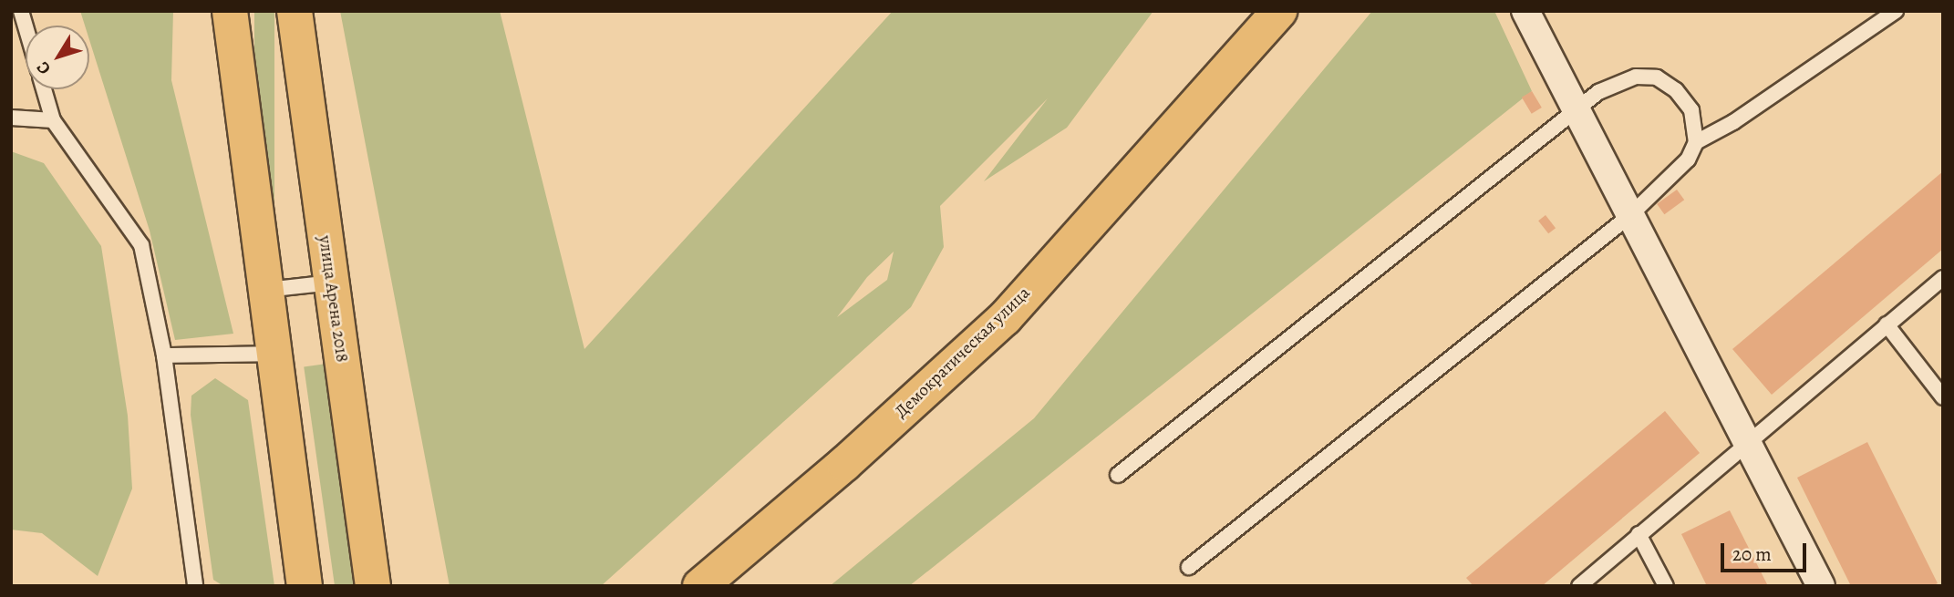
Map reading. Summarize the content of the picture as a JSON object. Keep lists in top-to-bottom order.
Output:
{
  "streets": {
    "main road": ["улица Арена 2018", "Демократическая улица"]
  },
  "scale_bar": "20 m",
  "north": "bottom left"
}
